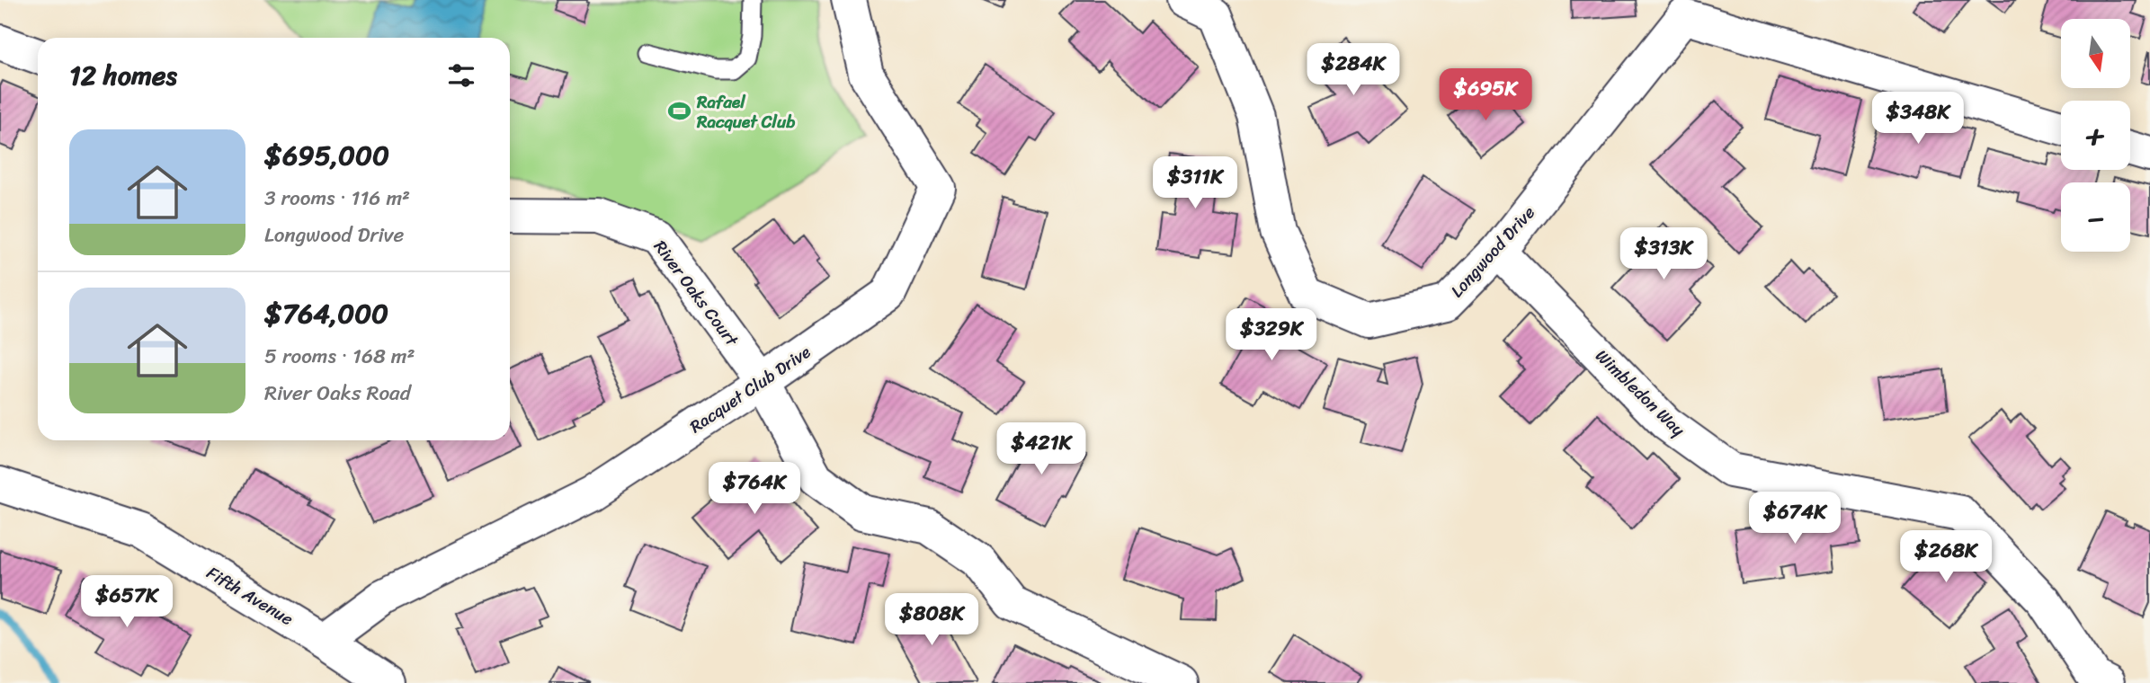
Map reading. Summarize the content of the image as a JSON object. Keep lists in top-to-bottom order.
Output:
{
  "streets": {
    "street": [
      "Longwood Drive",
      "River Oaks Court",
      "Racquet Club Drive",
      "Wimbledon Way",
      "Fifth Avenue"
    ]
  },
  "crossings": [
    ["Longwood Drive", "Wimbledon Way"],
    ["River Oaks Court", "Racquet Club Drive"],
    ["Racquet Club Drive", "Fifth Avenue"]
  ],
  "places": {
    "sports": ["Rafael Racquet Club"]
  },
  "north": "bottom",
  "page": {
    "map_buttons": ["+", "−"],
    "heading": "12 homes",
    "price": [
      "$284K",
      "$695K",
      "$348K",
      "$311K",
      "$313K",
      "$329K",
      "$421K",
      "$764K",
      "$674K",
      "$268K",
      "$657K",
      "$808K"
    ],
    "list": [
      {
        "name": "$695,000",
        "note": "3 rooms · 116 m² · Longwood Drive"
      },
      {
        "name": "$764,000",
        "note": "5 rooms · 168 m² · River Oaks Road"
      }
    ]
  }
}
